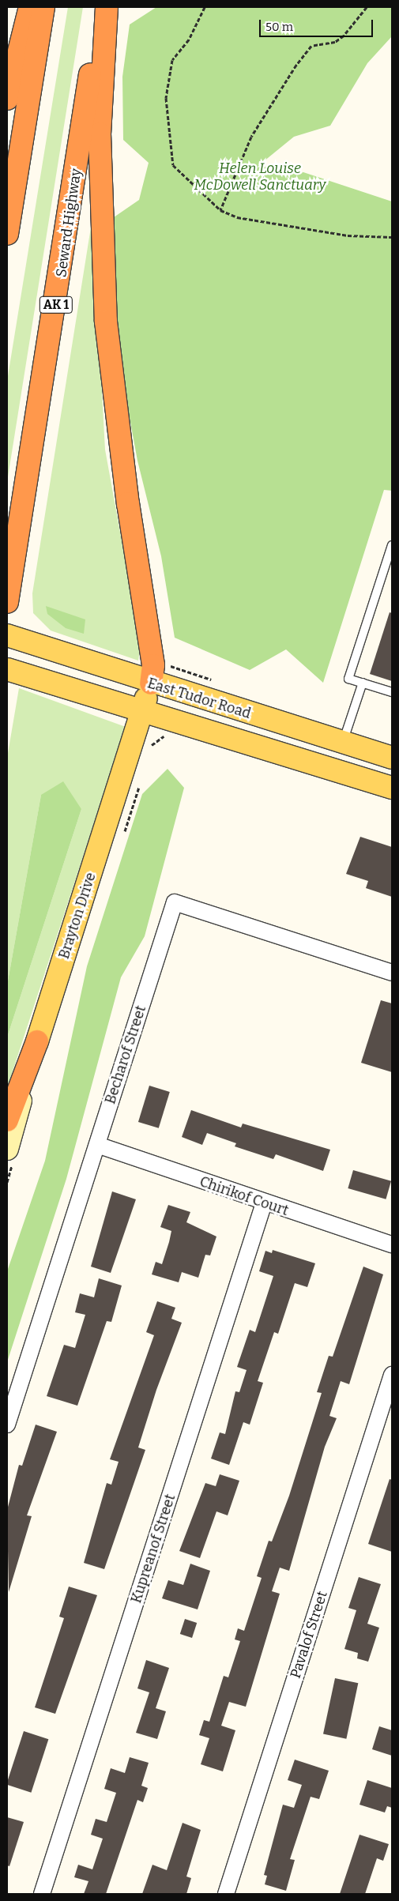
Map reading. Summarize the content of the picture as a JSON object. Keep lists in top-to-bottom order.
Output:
{
  "streets": {
    "highway": ["Seward Highway", "AK 1"],
    "main road": ["East Tudor Road", "Brayton Drive"],
    "street": [
      "Becharof Street",
      "Chirikof Court",
      "Kupreanof Street",
      "Pavalof Street"
    ]
  },
  "crossings": [
    ["East Tudor Road", "Brayton Drive"],
    ["Becharof Street", "Chirikof Court"],
    ["Chirikof Court", "Kupreanof Street"]
  ],
  "parks": ["Helen Louise McDowell Sanctuary"],
  "scale_bar": "50 m"
}
